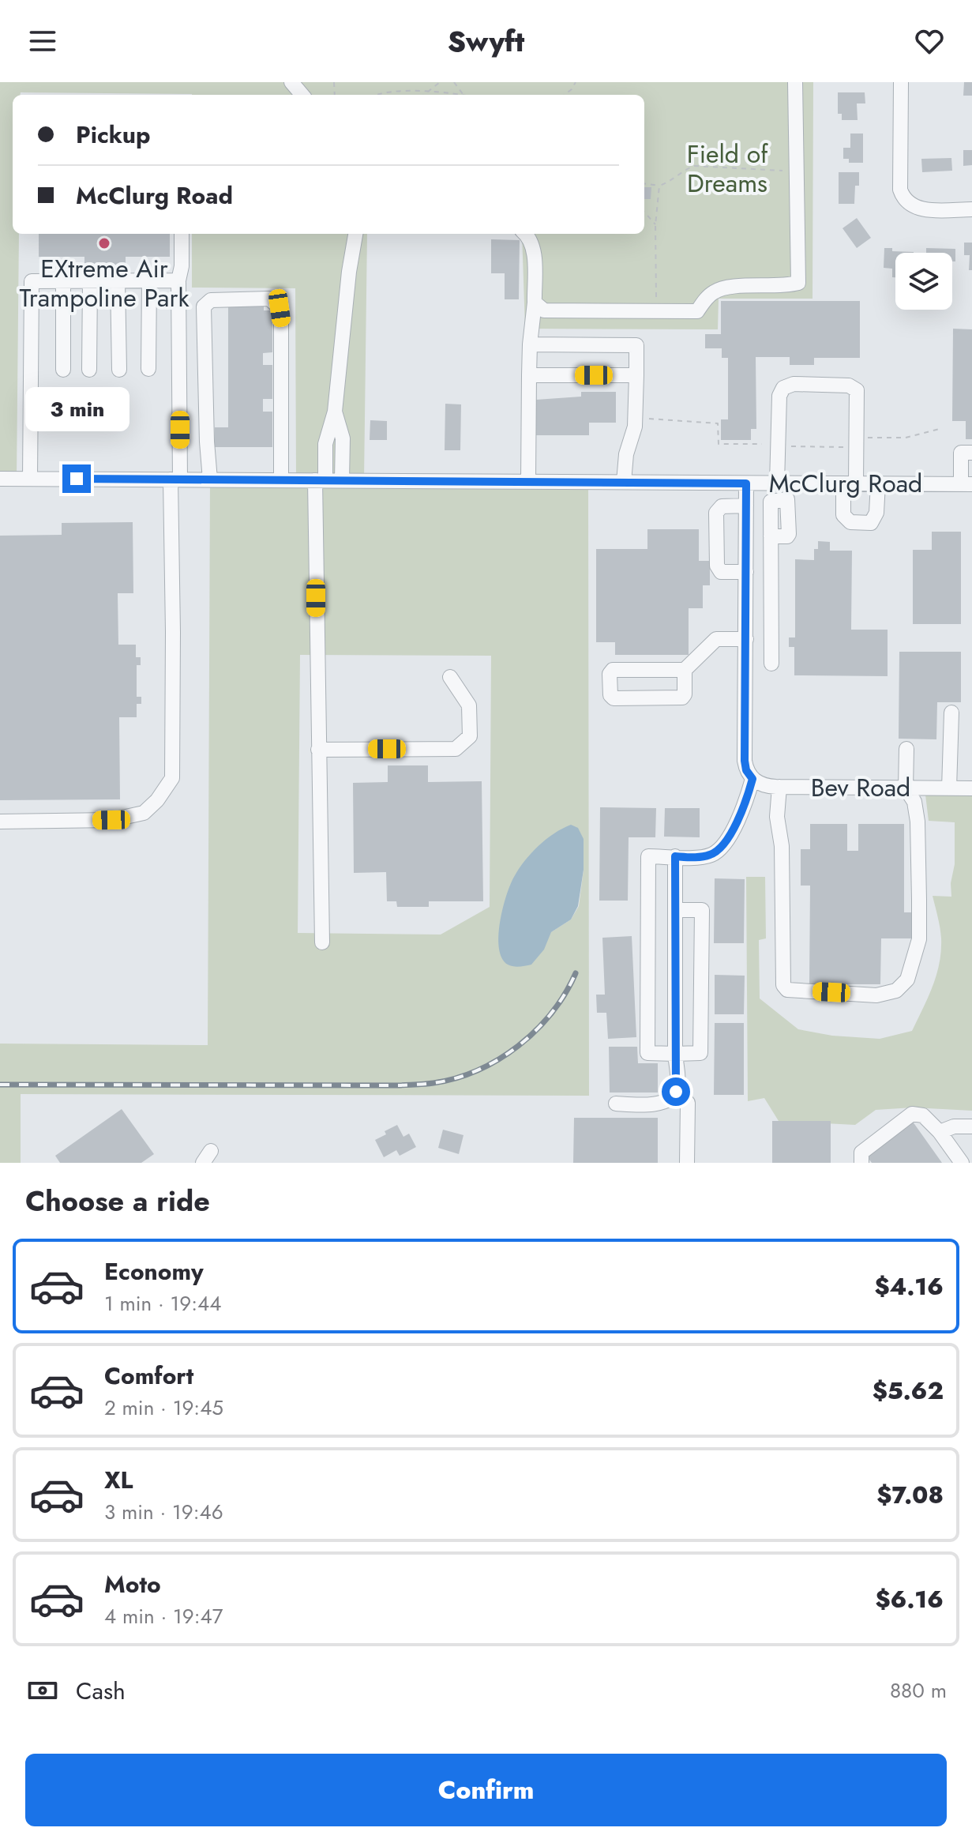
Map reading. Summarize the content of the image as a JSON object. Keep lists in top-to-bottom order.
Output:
{
  "streets": {
    "street": ["McClurg Road", "Bev Road"]
  },
  "parks": ["Field of Dreams"],
  "places": ["EXtreme Air Trampoline Park"],
  "page": {
    "header": "Swyft",
    "banner": ["Pickup", "McClurg Road"],
    "bubble": "3 min",
    "heading": "Choose a ride",
    "list": [
      {
        "name": "Economy",
        "note": "1 min · 19:44",
        "value": "$4.16"
      },
      {
        "name": "Comfort",
        "note": "2 min · 19:45",
        "value": "$5.62"
      },
      {
        "name": "XL",
        "note": "3 min · 19:46",
        "value": "$7.08"
      },
      {
        "name": "Moto",
        "note": "4 min · 19:47",
        "value": "$6.16"
      }
    ],
    "pay": ["Cash", "880 m"],
    "buttons": "Confirm"
  }
}
